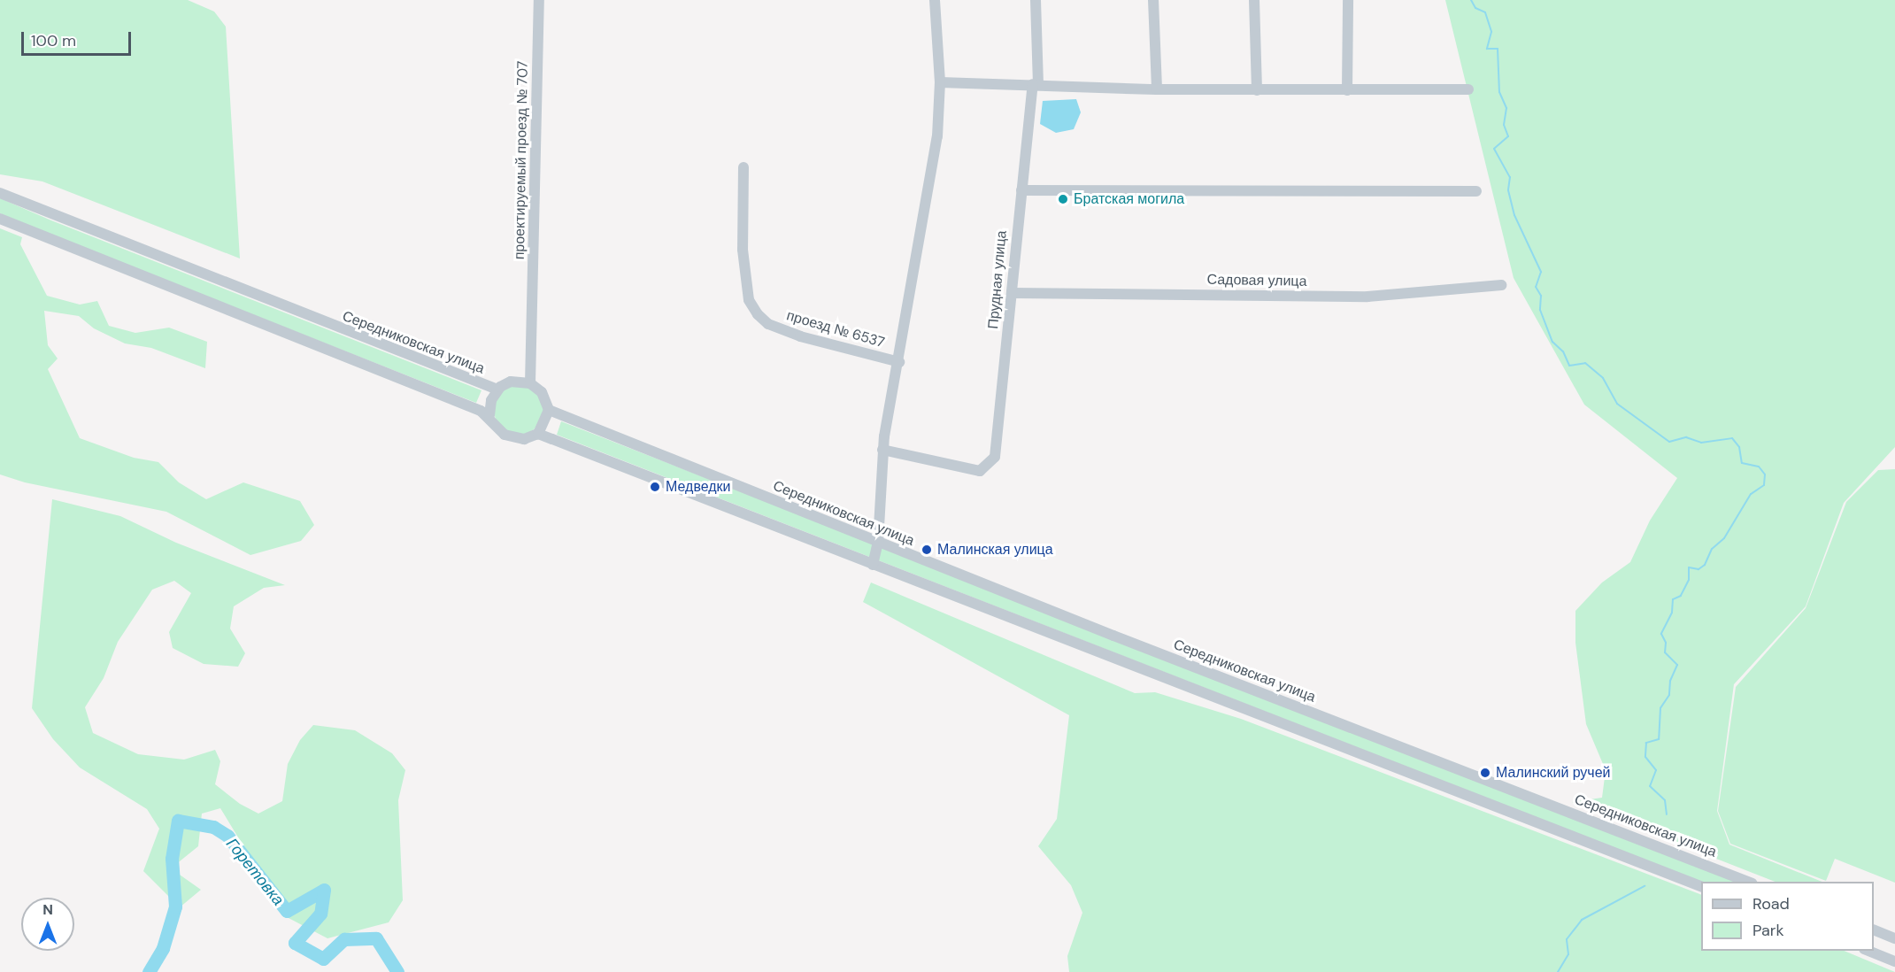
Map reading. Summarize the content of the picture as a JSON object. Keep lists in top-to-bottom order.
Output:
{
  "streets": {
    "street": [
      "проектируемый проезд № 707",
      "Прудная улица",
      "Садовая улица",
      "проезд № 6537",
      "Середниковская улица"
    ]
  },
  "crossings": [
    ["проектируемый проезд № 707", "Середниковская улица"],
    ["Прудная улица", "Садовая улица"]
  ],
  "water": ["Горетовка"],
  "places": [
    "Братская могила",
    "Медведки",
    "Малинская улица",
    "Малинский ручей"
  ],
  "legend": ["Road", "Park"],
  "scale_bar": "100 m",
  "north": "top"
}
